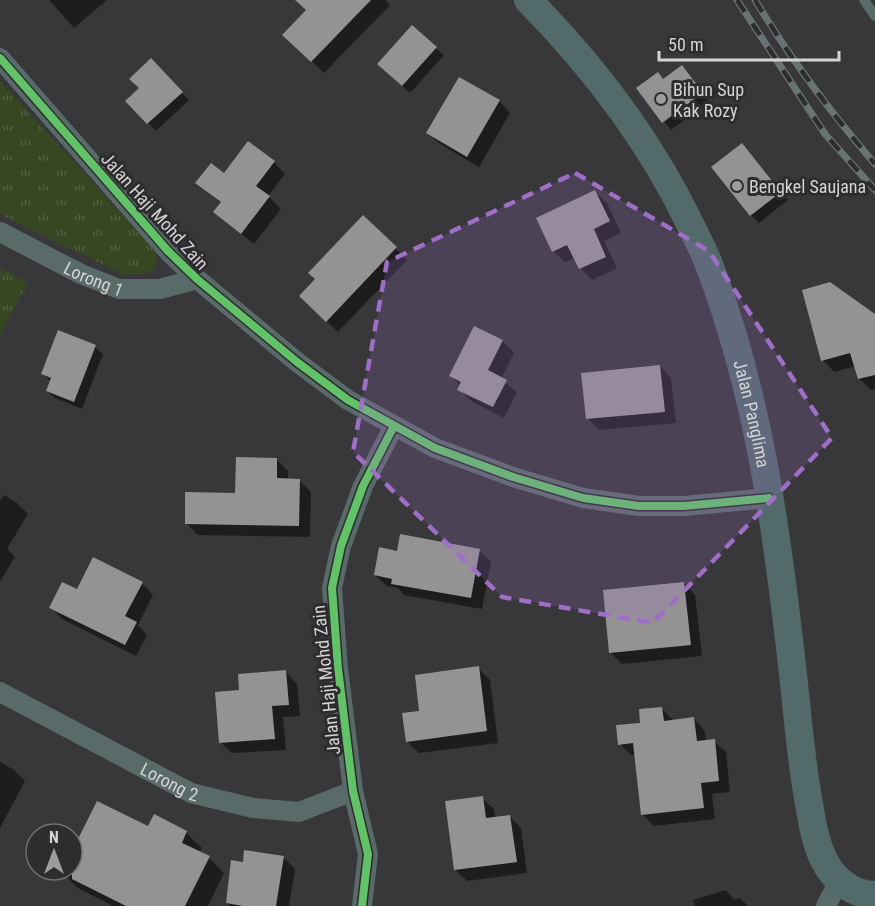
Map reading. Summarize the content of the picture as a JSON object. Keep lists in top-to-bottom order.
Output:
{
  "streets": {
    "main road": ["Jalan Panglima"],
    "street": ["Jalan Haji Mohd Zain", "Lorong 1", "Lorong 2"]
  },
  "crossings": [
    ["Jalan Haji Mohd Zain", "Lorong 1"],
    ["Jalan Haji Mohd Zain", "Jalan Panglima"],
    ["Jalan Haji Mohd Zain", "Lorong 2"]
  ],
  "places": ["Bihun Sup Kak Rozy", "Bengkel Saujana"],
  "scale_bar": "50 m",
  "north": "top"
}
